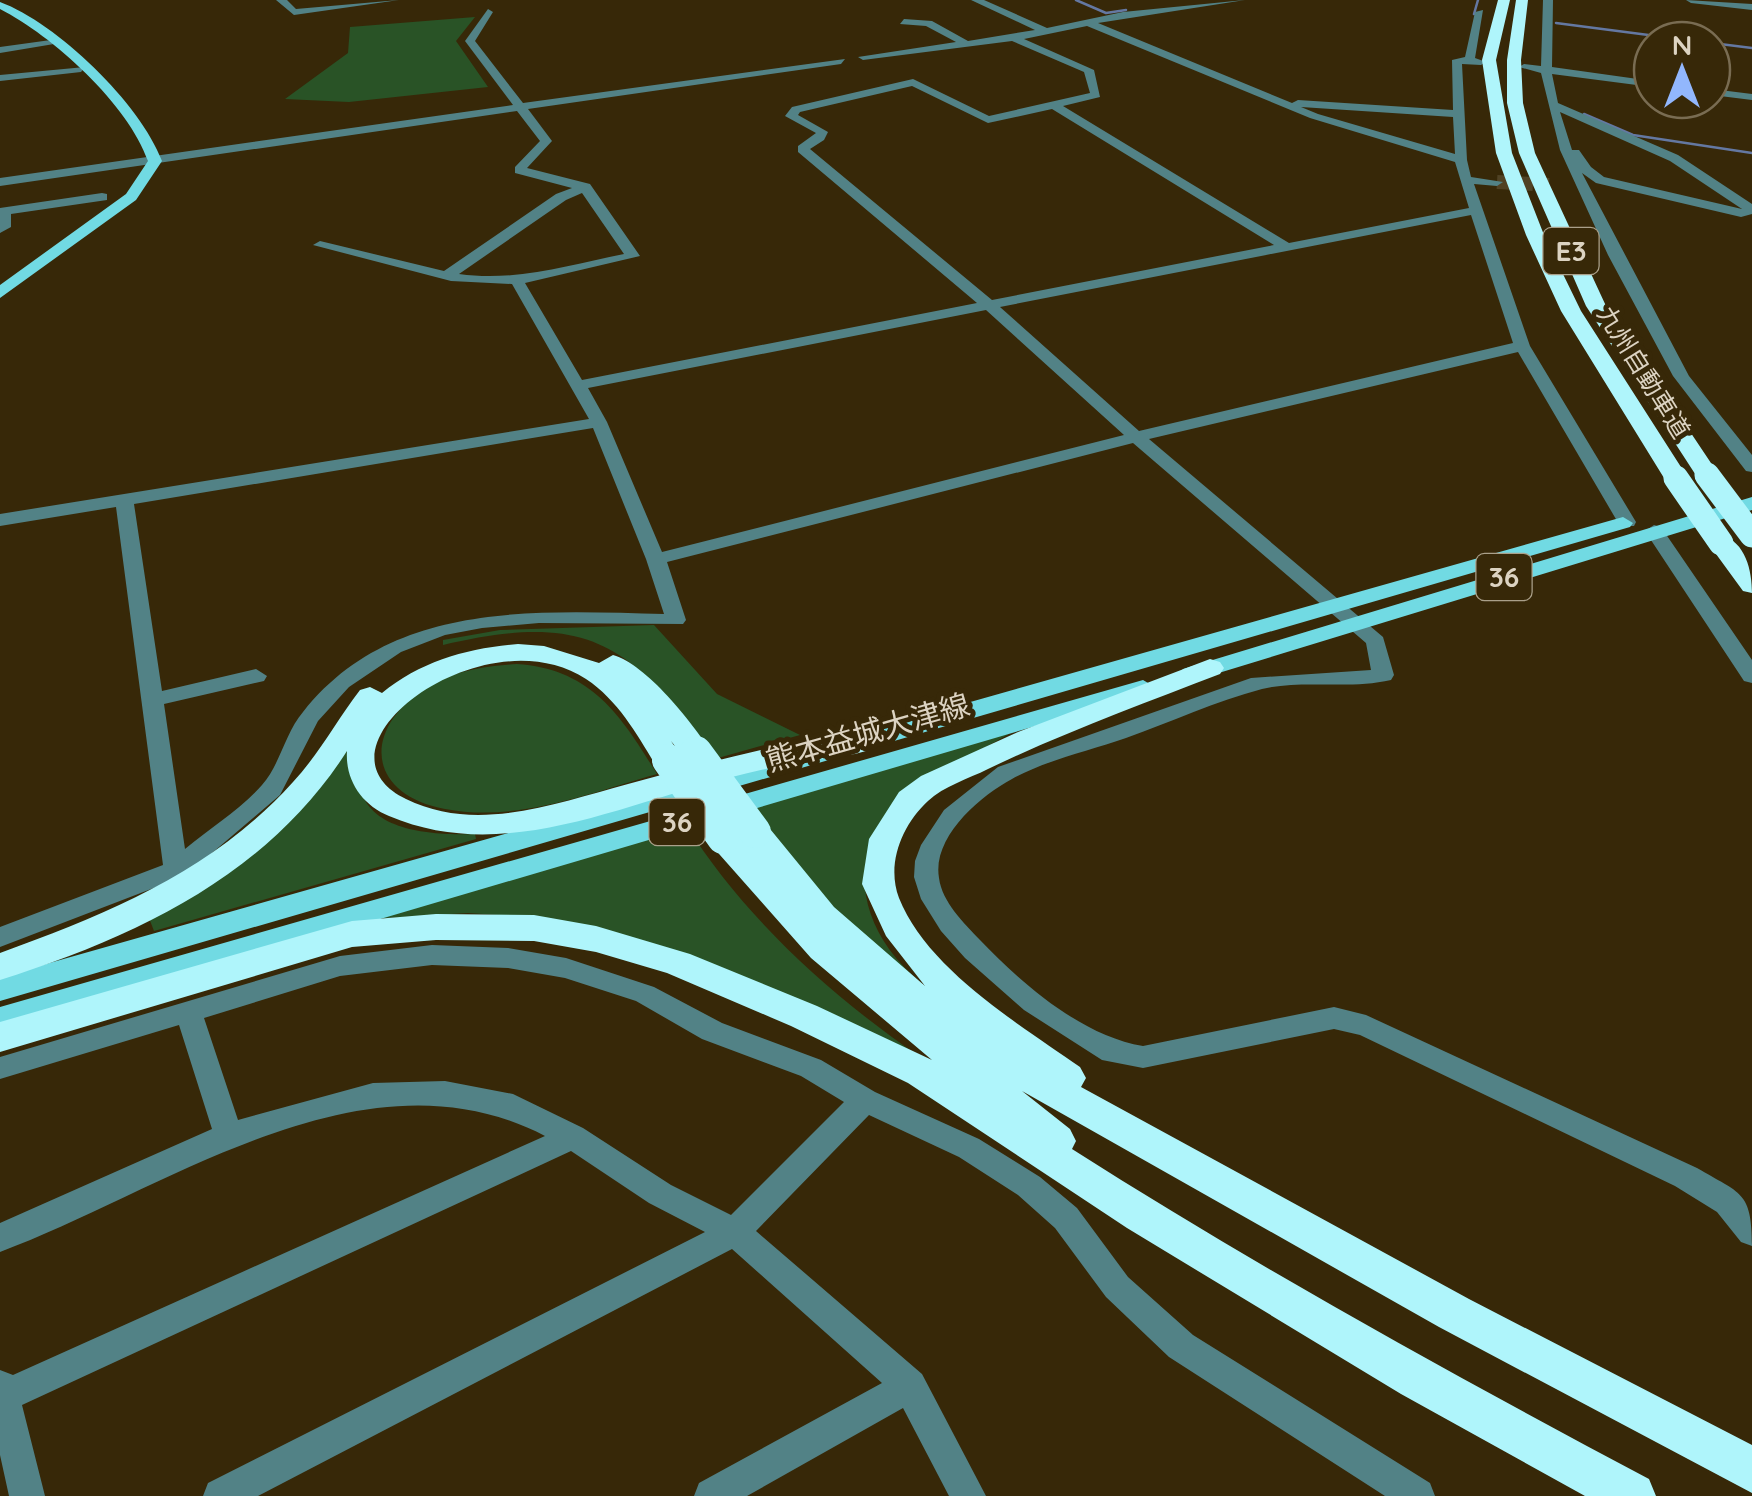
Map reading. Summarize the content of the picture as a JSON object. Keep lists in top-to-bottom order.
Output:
{
  "streets": {
    "highway": ["E3", "九州自動車道"],
    "main road": ["36", "熊本益城大津線"]
  },
  "north": "top"
}
